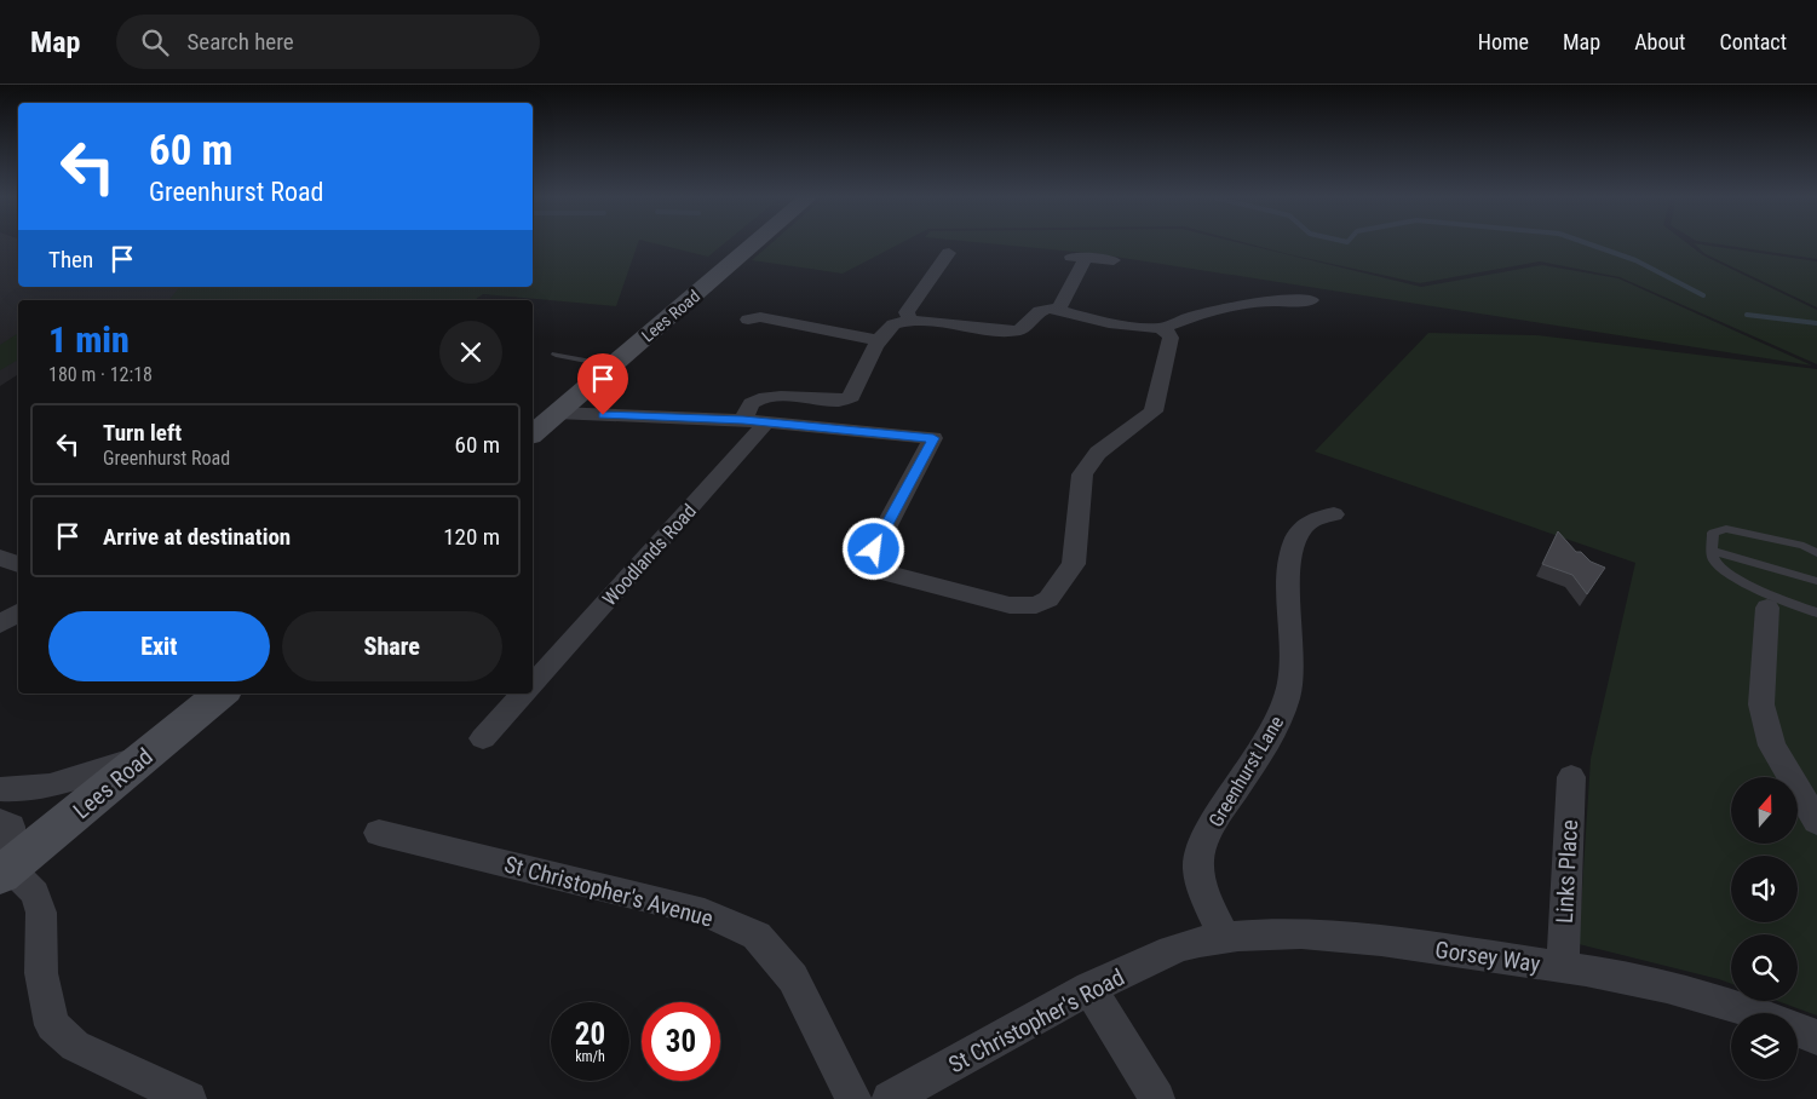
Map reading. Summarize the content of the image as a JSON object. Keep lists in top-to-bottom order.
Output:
{
  "streets": {
    "main road": ["Lees Road"],
    "street": [
      "Woodlands Road",
      "Greenhurst Lane",
      "Links Place",
      "St Christopher's Avenue",
      "Gorsey Way",
      "St Christopher's Road"
    ]
  },
  "crossings": [
    ["Greenhurst Lane", "Gorsey Way"],
    ["Links Place", "Gorsey Way"],
    ["Gorsey Way", "St Christopher's Road"]
  ],
  "north": "top",
  "page": {
    "header": "Map",
    "search": "Search here",
    "nav": [
      "Home",
      "Map",
      "About",
      "Contact"
    ],
    "turn": ["60 m", "Greenhurst Road"],
    "then": "Then",
    "heading": ["1 min", "180 m · 12:18"],
    "list": [
      {
        "name": "Turn left",
        "note": "Greenhurst Road",
        "value": "60 m"
      },
      {
        "name": "Arrive at destination",
        "value": "120 m"
      }
    ],
    "buttons": ["Exit", "Share"],
    "speed": "20 km/h",
    "limit": "30"
  }
}
